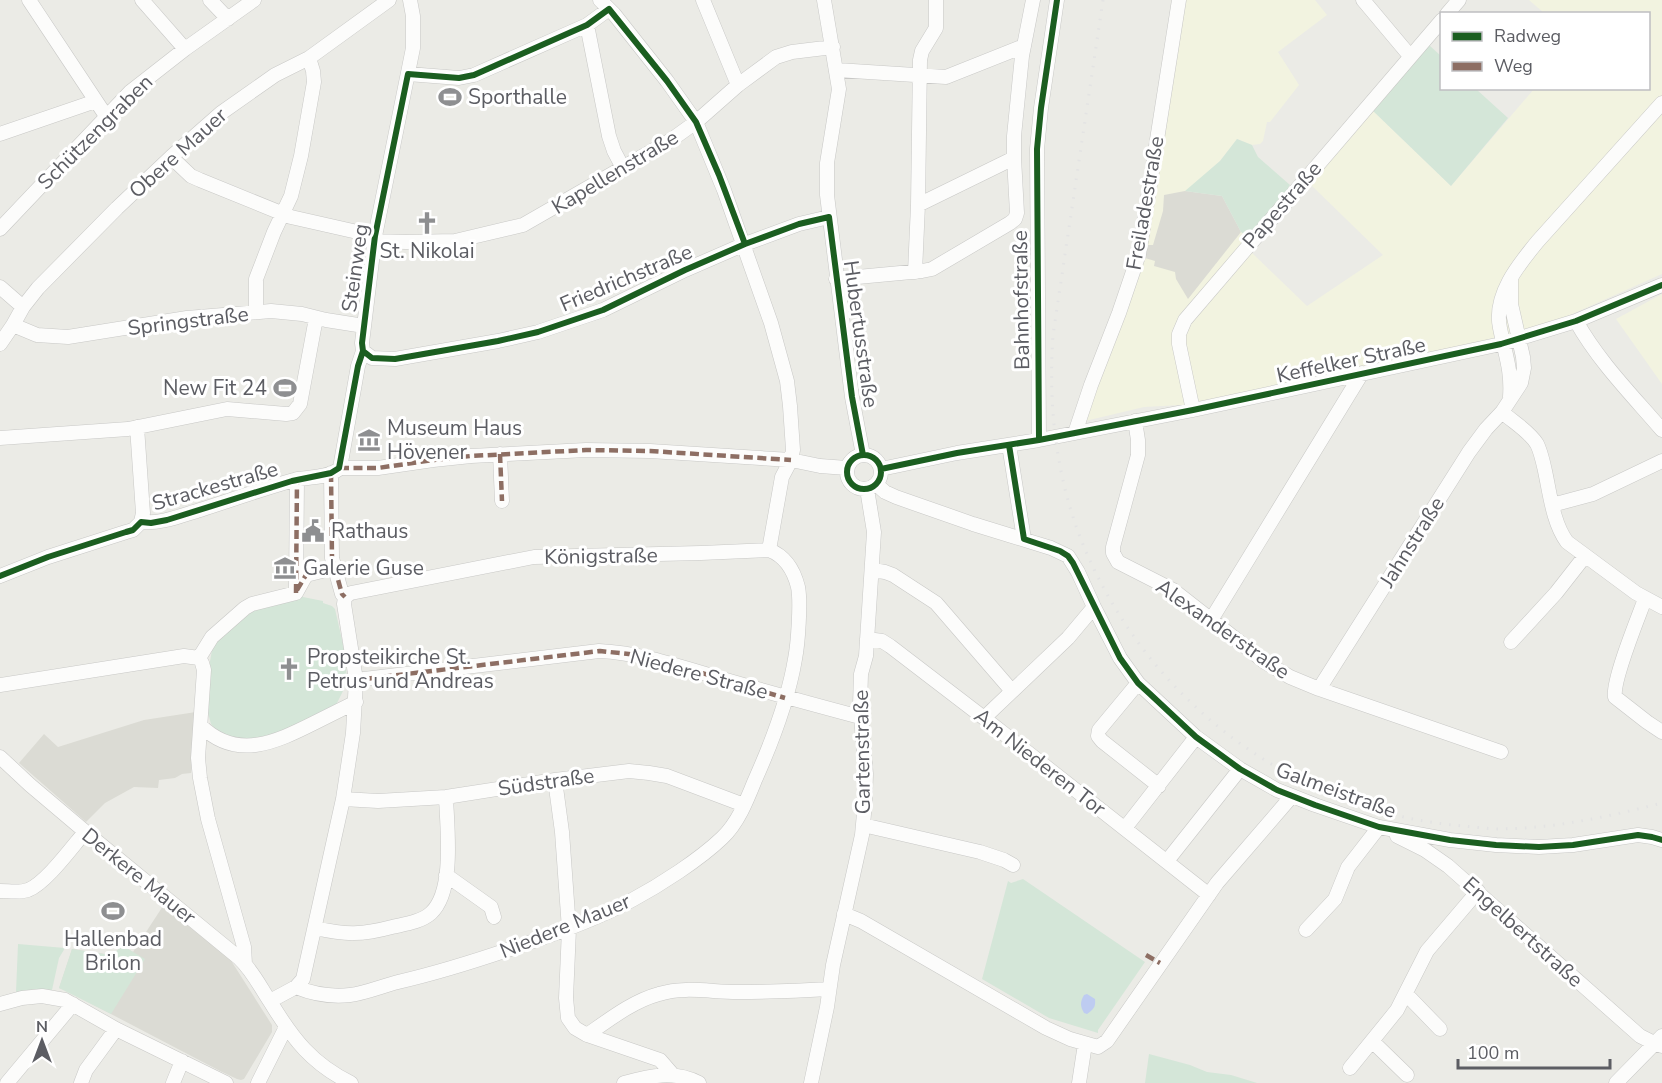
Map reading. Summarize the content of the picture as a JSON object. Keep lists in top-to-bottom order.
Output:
{
  "streets": {
    "street": [
      "Schützengraben",
      "Obere Mauer",
      "Kapellenstraße",
      "Freiladestraße",
      "Papestraße",
      "Steinweg",
      "Friedrichstraße",
      "Bahnhofstraße",
      "Springstraße",
      "Hubertusstraße",
      "Keffelker Straße",
      "Strackestraße",
      "Jahnstraße",
      "Königstraße",
      "Alexanderstraße",
      "Niedere Straße",
      "Gartenstraße",
      "Am Niederen Tor",
      "Südstraße",
      "Galmeistraße",
      "Derkere Mauer",
      "Niedere Mauer",
      "Engelbertstraße"
    ]
  },
  "crossings": [
    ["Obere Mauer", "Kapellenstraße"],
    ["Obere Mauer", "Springstraße"],
    ["Kapellenstraße", "Steinweg"],
    ["Kapellenstraße", "Hubertusstraße"],
    ["Freiladestraße", "Keffelker Straße"],
    ["Papestraße", "Keffelker Straße"],
    ["Steinweg", "Friedrichstraße"],
    ["Steinweg", "Springstraße"],
    ["Steinweg", "Strackestraße"],
    ["Steinweg", "Königstraße"],
    ["Steinweg", "Niedere Straße"],
    ["Steinweg", "Südstraße"],
    ["Steinweg", "Niedere Mauer"],
    ["Friedrichstraße", "Hubertusstraße"],
    ["Bahnhofstraße", "Keffelker Straße"],
    ["Hubertusstraße", "Gartenstraße"],
    ["Hubertusstraße", "Galmeistraße"],
    ["Keffelker Straße", "Jahnstraße"],
    ["Keffelker Straße", "Alexanderstraße"],
    ["Jahnstraße", "Alexanderstraße"],
    ["Königstraße", "Niedere Mauer"],
    ["Niedere Straße", "Gartenstraße"],
    ["Niedere Straße", "Niedere Mauer"],
    ["Gartenstraße", "Am Niederen Tor"],
    ["Gartenstraße", "Galmeistraße"],
    ["Südstraße", "Niedere Mauer"],
    ["Galmeistraße", "Engelbertstraße"]
  ],
  "places": {
    "sports": ["Sporthalle", "New Fit 24", "Hallenbad Brilon"],
    "church": ["St. Nikolai", "Propsteikirche St. Petrus und Andreas"],
    "museum": ["Museum Haus Hövener", "Galerie Guse"],
    "public building": ["Rathaus"]
  },
  "legend": ["Radweg", "Weg"],
  "scale_bar": "100 m",
  "north": "top"
}
